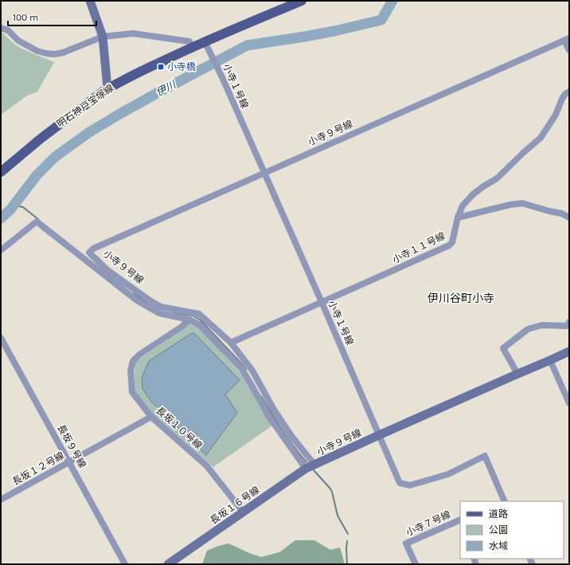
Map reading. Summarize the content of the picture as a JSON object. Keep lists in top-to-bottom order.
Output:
{
  "streets": {
    "main road": ["明石神戸宝塚線"],
    "street": [
      "小寺１号線",
      "小寺９号線",
      "小寺１１号線",
      "長坂１０号線",
      "長坂９号線",
      "長坂１２号線",
      "長坂１６号線",
      "小寺７号線"
    ]
  },
  "crossings": [
    ["小寺１号線", "明石神戸宝塚線"],
    ["小寺１号線", "小寺９号線"],
    ["小寺１号線", "小寺１１号線"],
    ["小寺９号線", "小寺１１号線"],
    ["小寺９号線", "長坂１６号線"],
    ["長坂１０号線", "長坂１２号線"],
    ["長坂１０号線", "長坂１６号線"],
    ["長坂９号線", "長坂１２号線"]
  ],
  "districts": ["伊川谷町小寺"],
  "water": ["伊川"],
  "places": {
    "transit": ["小寺橋"]
  },
  "legend": ["道路", "公園", "水域"],
  "scale_bar": "100 m"
}
